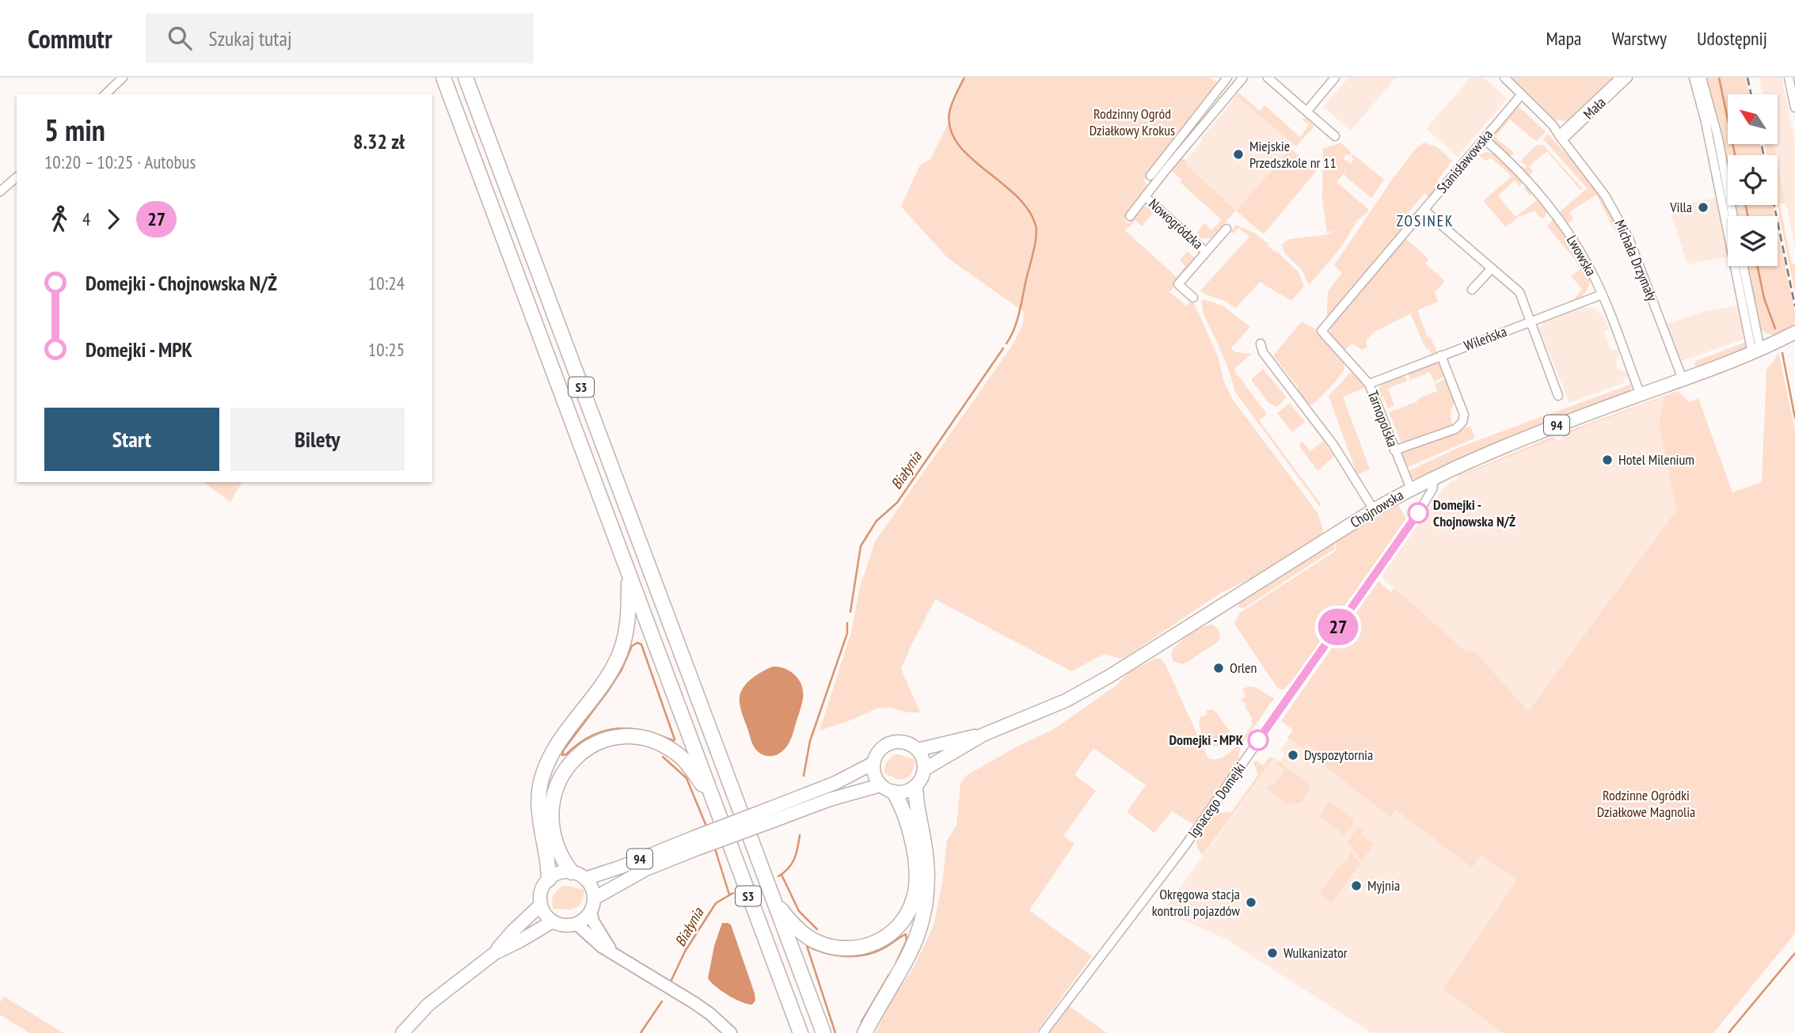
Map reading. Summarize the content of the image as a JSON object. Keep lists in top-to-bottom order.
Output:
{
  "streets": {
    "highway": ["S3"],
    "main road": ["94", "Chojnowska"],
    "street": [
      "Mała",
      "Stanisławowska",
      "Nowogródzka",
      "Lwowska",
      "Michała Drzymały",
      "Wileńska",
      "Tarnopolska",
      "Ignacego Domejki"
    ]
  },
  "crossings": [
    ["Mała", "Michała Drzymały"],
    ["Stanisławowska", "Lwowska"],
    ["Stanisławowska", "Michała Drzymały"],
    ["Stanisławowska", "Tarnopolska"],
    ["Lwowska", "Wileńska"],
    ["Lwowska", "Chojnowska"],
    ["Michała Drzymały", "Chojnowska"],
    ["Wileńska", "Tarnopolska"],
    ["Tarnopolska", "Chojnowska"],
    ["94", "Chojnowska"],
    ["Chojnowska", "Ignacego Domejki"]
  ],
  "districts": ["ZOSINEK"],
  "water": ["Białynia"],
  "parks": ["Rodzinny Ogród Działkowy Krokus", "Rodzinne Ogródki Działkowe Magnolia"],
  "places": [
    "Miejskie Przedszkole nr 11",
    "Villa",
    "Hotel Milenium",
    "Domejki - Chojnowska N/Ż",
    "Orlen",
    "Domejki - MPK",
    "Dyspozytornia",
    "Myjnia",
    "Okręgowa stacja kontroli pojazdów",
    "Wulkanizator"
  ],
  "lines": ["bus line 27"],
  "north": "top left",
  "page": {
    "header": "Commutr",
    "search": "Szukaj tutaj",
    "nav": ["Mapa", "Warstwy", "Udostępnij"],
    "on_map": "27",
    "heading": ["5 min", "10:20 – 10:25 · Autobus", "8.32 zł"],
    "legs": ["4", "27"],
    "list": [
      {
        "name": "Domejki - Chojnowska N/Ż",
        "value": "10:24"
      },
      {
        "name": "Domejki - MPK",
        "value": "10:25"
      }
    ],
    "buttons": ["Start", "Bilety"]
  }
}
